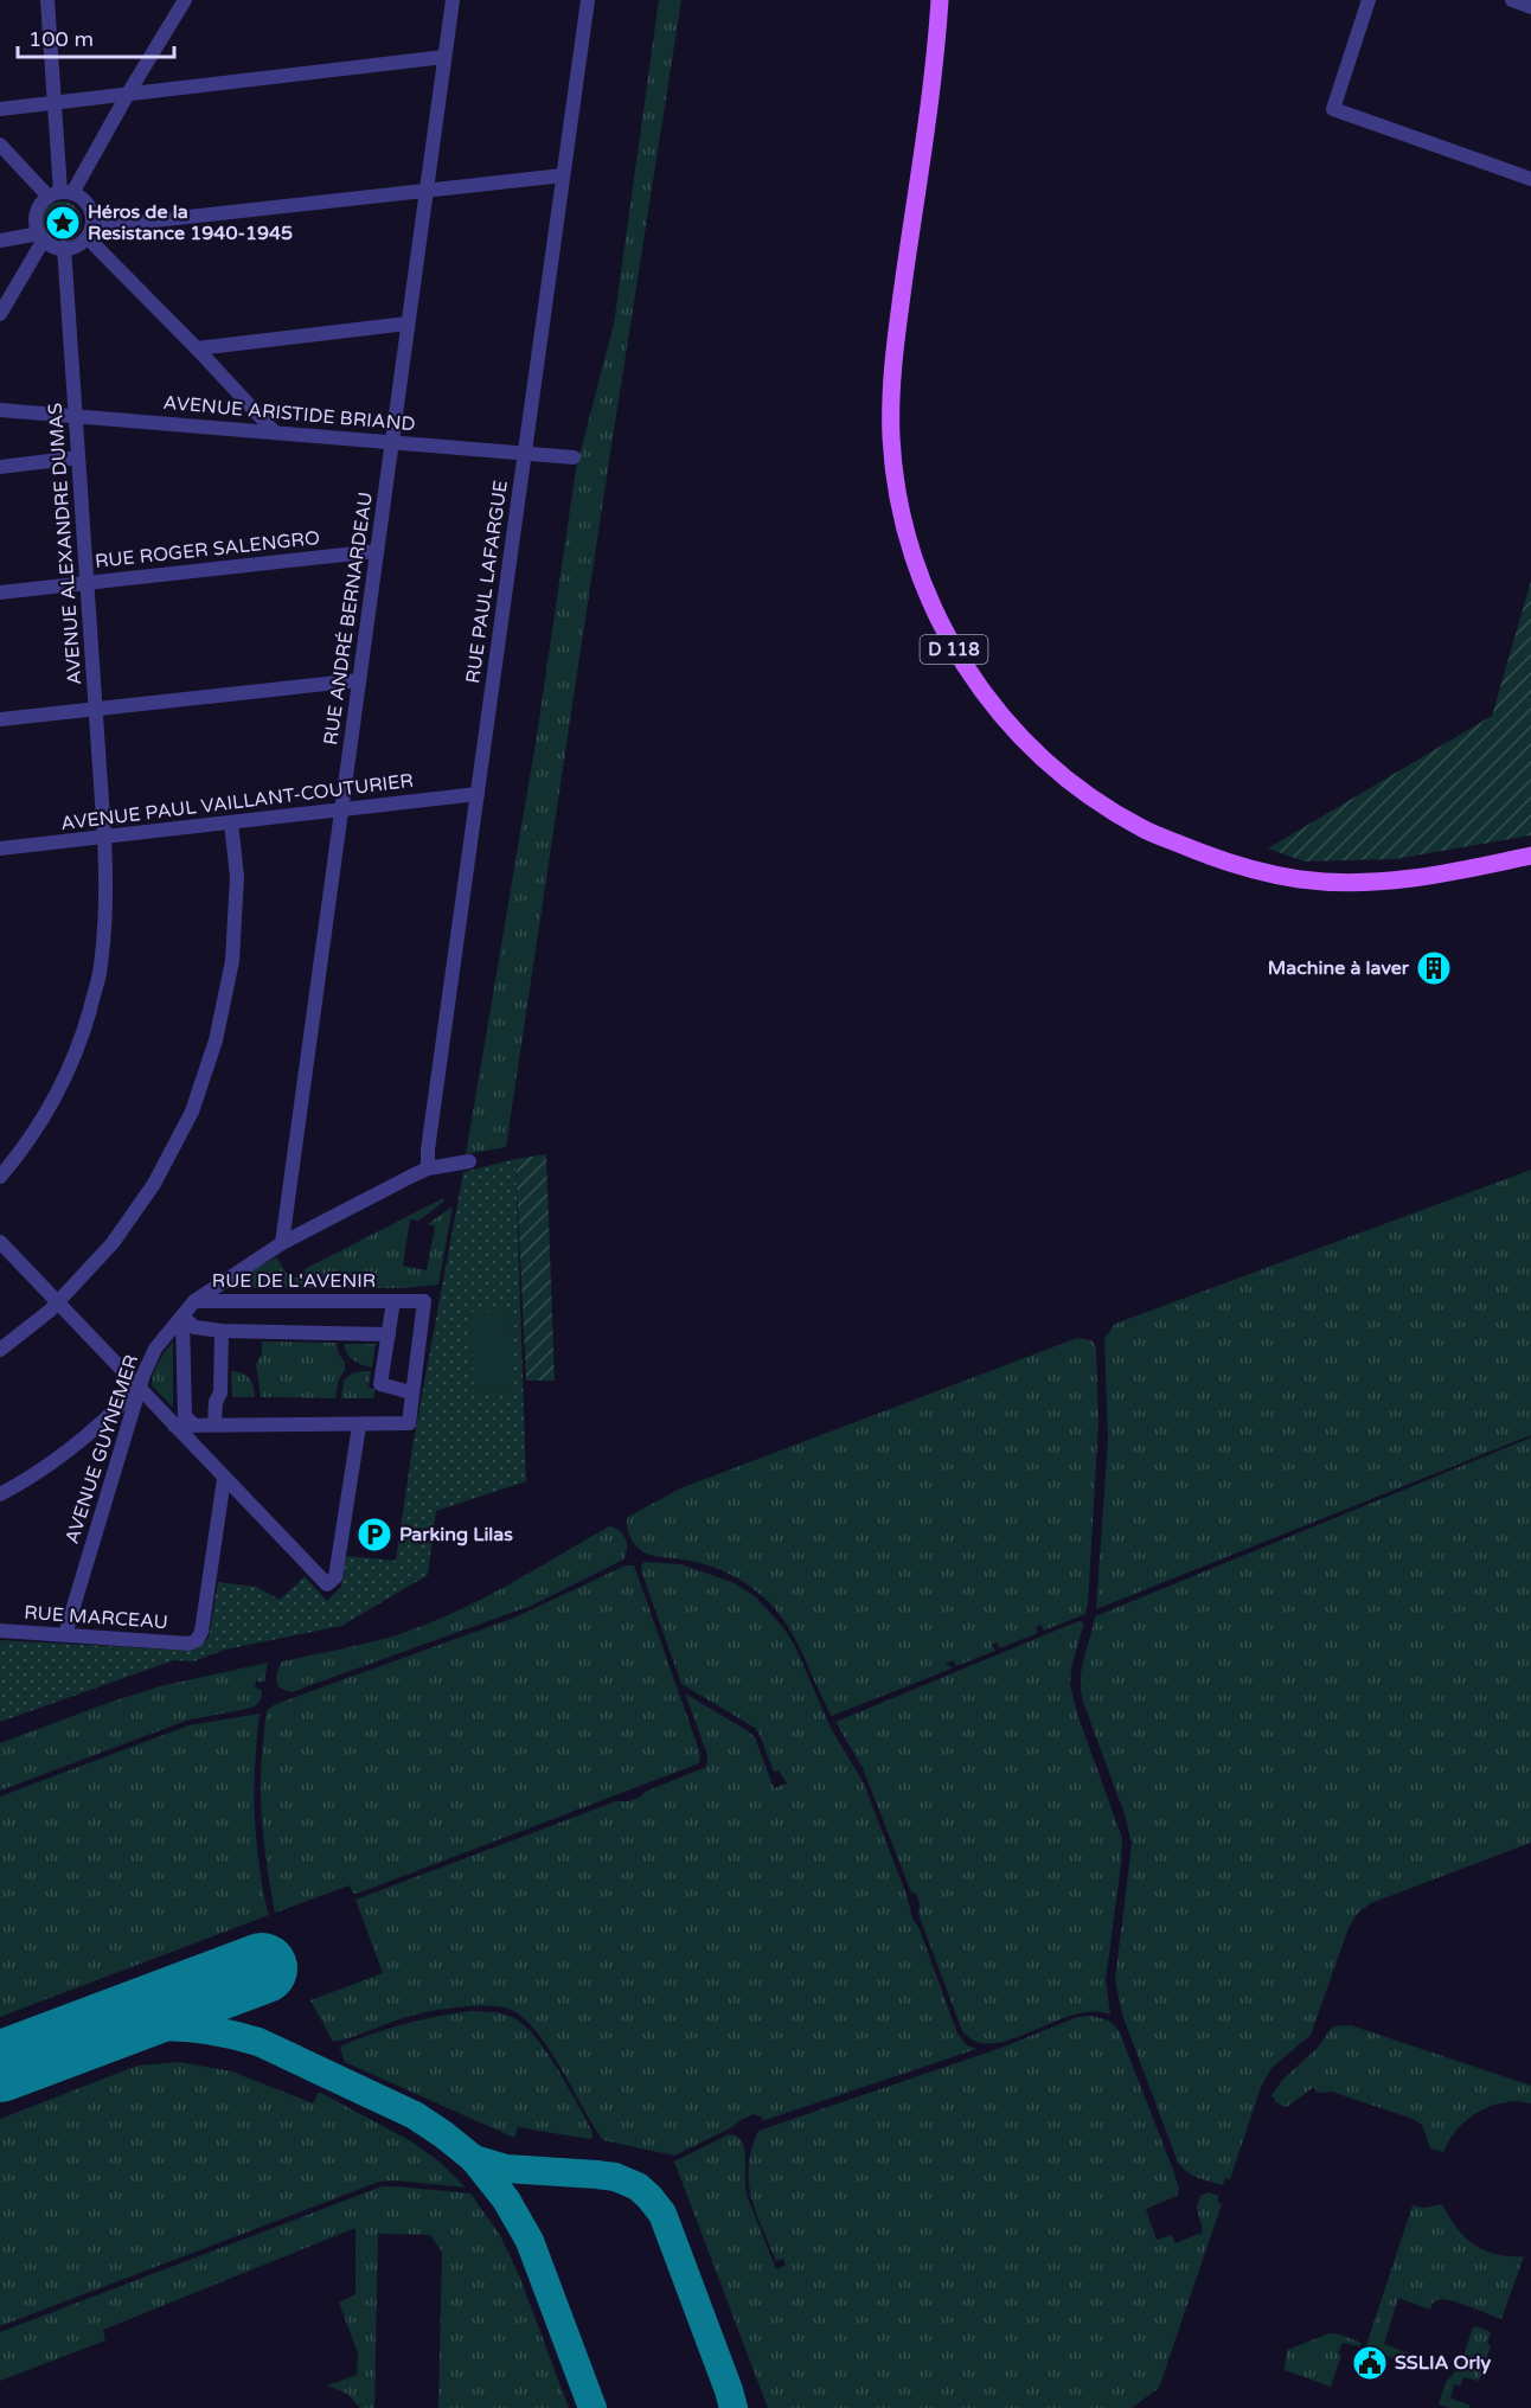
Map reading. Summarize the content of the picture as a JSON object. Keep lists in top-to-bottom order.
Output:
{
  "streets": {
    "main road": ["D 118"],
    "street": [
      "AVENUE ARISTIDE BRIAND",
      "AVENUE ALEXANDRE DUMAS",
      "RUE ROGER SALENGRO",
      "RUE PAUL LAFARGUE",
      "RUE ANDRÉ BERNARDEAU",
      "AVENUE PAUL VAILLANT-COUTURIER",
      "RUE DE L'AVENIR",
      "AVENUE GUYNEMER",
      "RUE MARCEAU"
    ]
  },
  "crossings": [
    ["AVENUE ARISTIDE BRIAND", "AVENUE ALEXANDRE DUMAS"],
    ["AVENUE ARISTIDE BRIAND", "RUE PAUL LAFARGUE"],
    ["AVENUE ARISTIDE BRIAND", "RUE ANDRÉ BERNARDEAU"],
    ["AVENUE ALEXANDRE DUMAS", "RUE ROGER SALENGRO"],
    ["AVENUE ALEXANDRE DUMAS", "AVENUE PAUL VAILLANT-COUTURIER"],
    ["RUE ROGER SALENGRO", "RUE ANDRÉ BERNARDEAU"],
    ["RUE PAUL LAFARGUE", "AVENUE PAUL VAILLANT-COUTURIER"],
    ["RUE PAUL LAFARGUE", "AVENUE GUYNEMER"],
    ["RUE ANDRÉ BERNARDEAU", "AVENUE PAUL VAILLANT-COUTURIER"],
    ["RUE ANDRÉ BERNARDEAU", "AVENUE GUYNEMER"],
    ["RUE DE L'AVENIR", "AVENUE GUYNEMER"],
    ["AVENUE GUYNEMER", "RUE MARCEAU"]
  ],
  "places": {
    "place": ["Héros de la Resistance 1940-1945"],
    "building": ["Machine à laver"],
    "parking": ["Parking Lilas"],
    "public building": ["SSLIA Orly"]
  },
  "scale_bar": "100 m"
}
